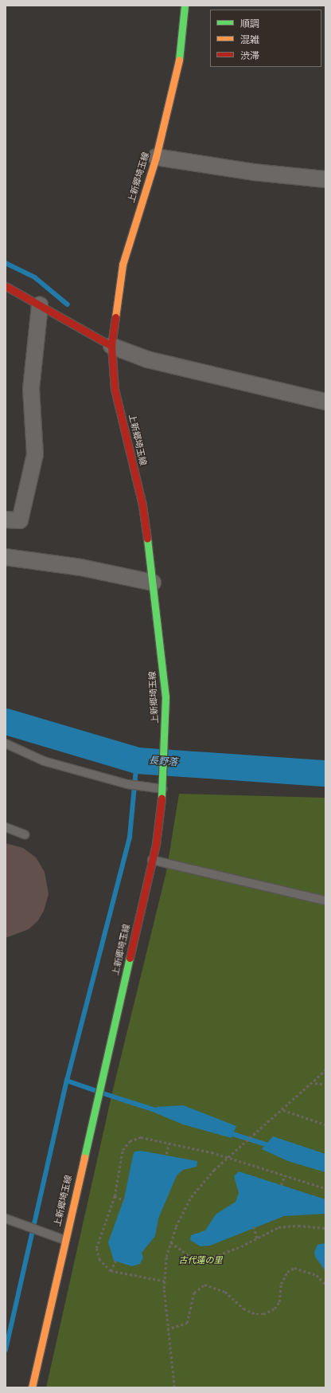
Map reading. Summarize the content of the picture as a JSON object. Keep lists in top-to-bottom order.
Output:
{
  "streets": {
    "main road": ["上新郷埼玉線"]
  },
  "water": ["長野落"],
  "parks": ["古代蓮の里"],
  "legend": ["順調", "混雑", "渋滞"]
}
